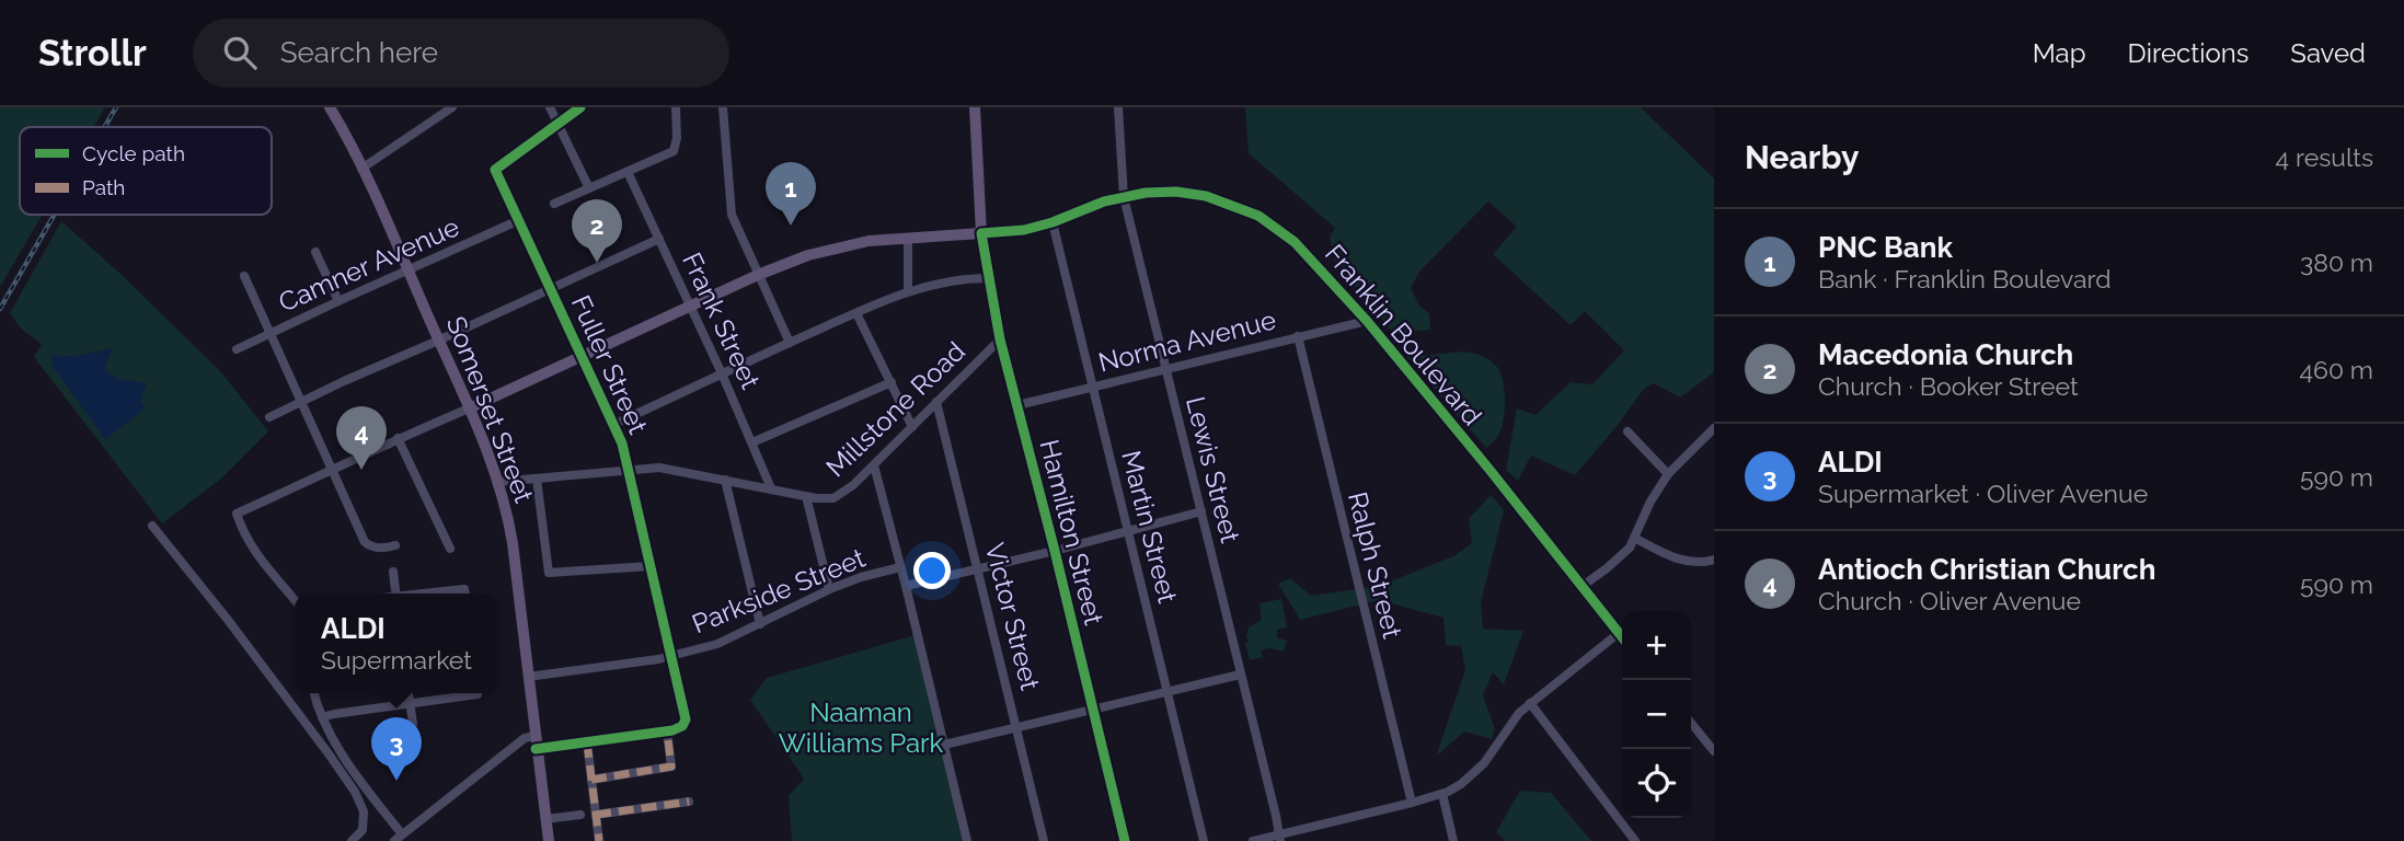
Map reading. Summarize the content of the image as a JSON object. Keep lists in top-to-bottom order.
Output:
{
  "streets": {
    "main road": ["Franklin Boulevard", "Somerset Street", "Hamilton Street"],
    "street": [
      "Camner Avenue",
      "Frank Street",
      "Norma Avenue",
      "Fuller Street",
      "Millstone Road",
      "Lewis Street",
      "Martin Street",
      "Ralph Street",
      "Parkside Street",
      "Victor Street"
    ]
  },
  "crossings": [
    ["Camner Avenue", "Fuller Street"],
    ["Camner Avenue", "Somerset Street"],
    ["Frank Street", "Franklin Boulevard"],
    ["Frank Street", "Millstone Road"],
    ["Franklin Boulevard", "Norma Avenue"],
    ["Franklin Boulevard", "Fuller Street"],
    ["Franklin Boulevard", "Somerset Street"],
    ["Franklin Boulevard", "Lewis Street"],
    ["Franklin Boulevard", "Martin Street"],
    ["Franklin Boulevard", "Hamilton Street"],
    ["Norma Avenue", "Lewis Street"],
    ["Norma Avenue", "Martin Street"],
    ["Norma Avenue", "Hamilton Street"],
    ["Norma Avenue", "Ralph Street"],
    ["Fuller Street", "Millstone Road"],
    ["Fuller Street", "Parkside Street"],
    ["Somerset Street", "Millstone Road"],
    ["Somerset Street", "Parkside Street"],
    ["Millstone Road", "Hamilton Street"],
    ["Millstone Road", "Victor Street"]
  ],
  "parks": ["Naaman Williams Park"],
  "legend": ["Cycle path", "Path"],
  "page": {
    "header": "Strollr",
    "search": "Search here",
    "nav": ["Map", "Directions", "Saved"],
    "heading": ["Nearby", "4 results"],
    "pins": [
      "1",
      "2",
      "4",
      "3"
    ],
    "list": [
      {
        "mark": "1",
        "name": "PNC Bank",
        "note": "Bank · Franklin Boulevard",
        "value": "380 m"
      },
      {
        "mark": "2",
        "name": "Macedonia Church",
        "note": "Church · Booker Street",
        "value": "460 m"
      },
      {
        "mark": "3",
        "name": "ALDI",
        "note": "Supermarket · Oliver Avenue",
        "value": "590 m"
      },
      {
        "mark": "4",
        "name": "Antioch Christian Church",
        "note": "Church · Oliver Avenue",
        "value": "590 m"
      }
    ],
    "popup": ["ALDI", "Supermarket"],
    "map_buttons": ["+", "−"]
  }
}
